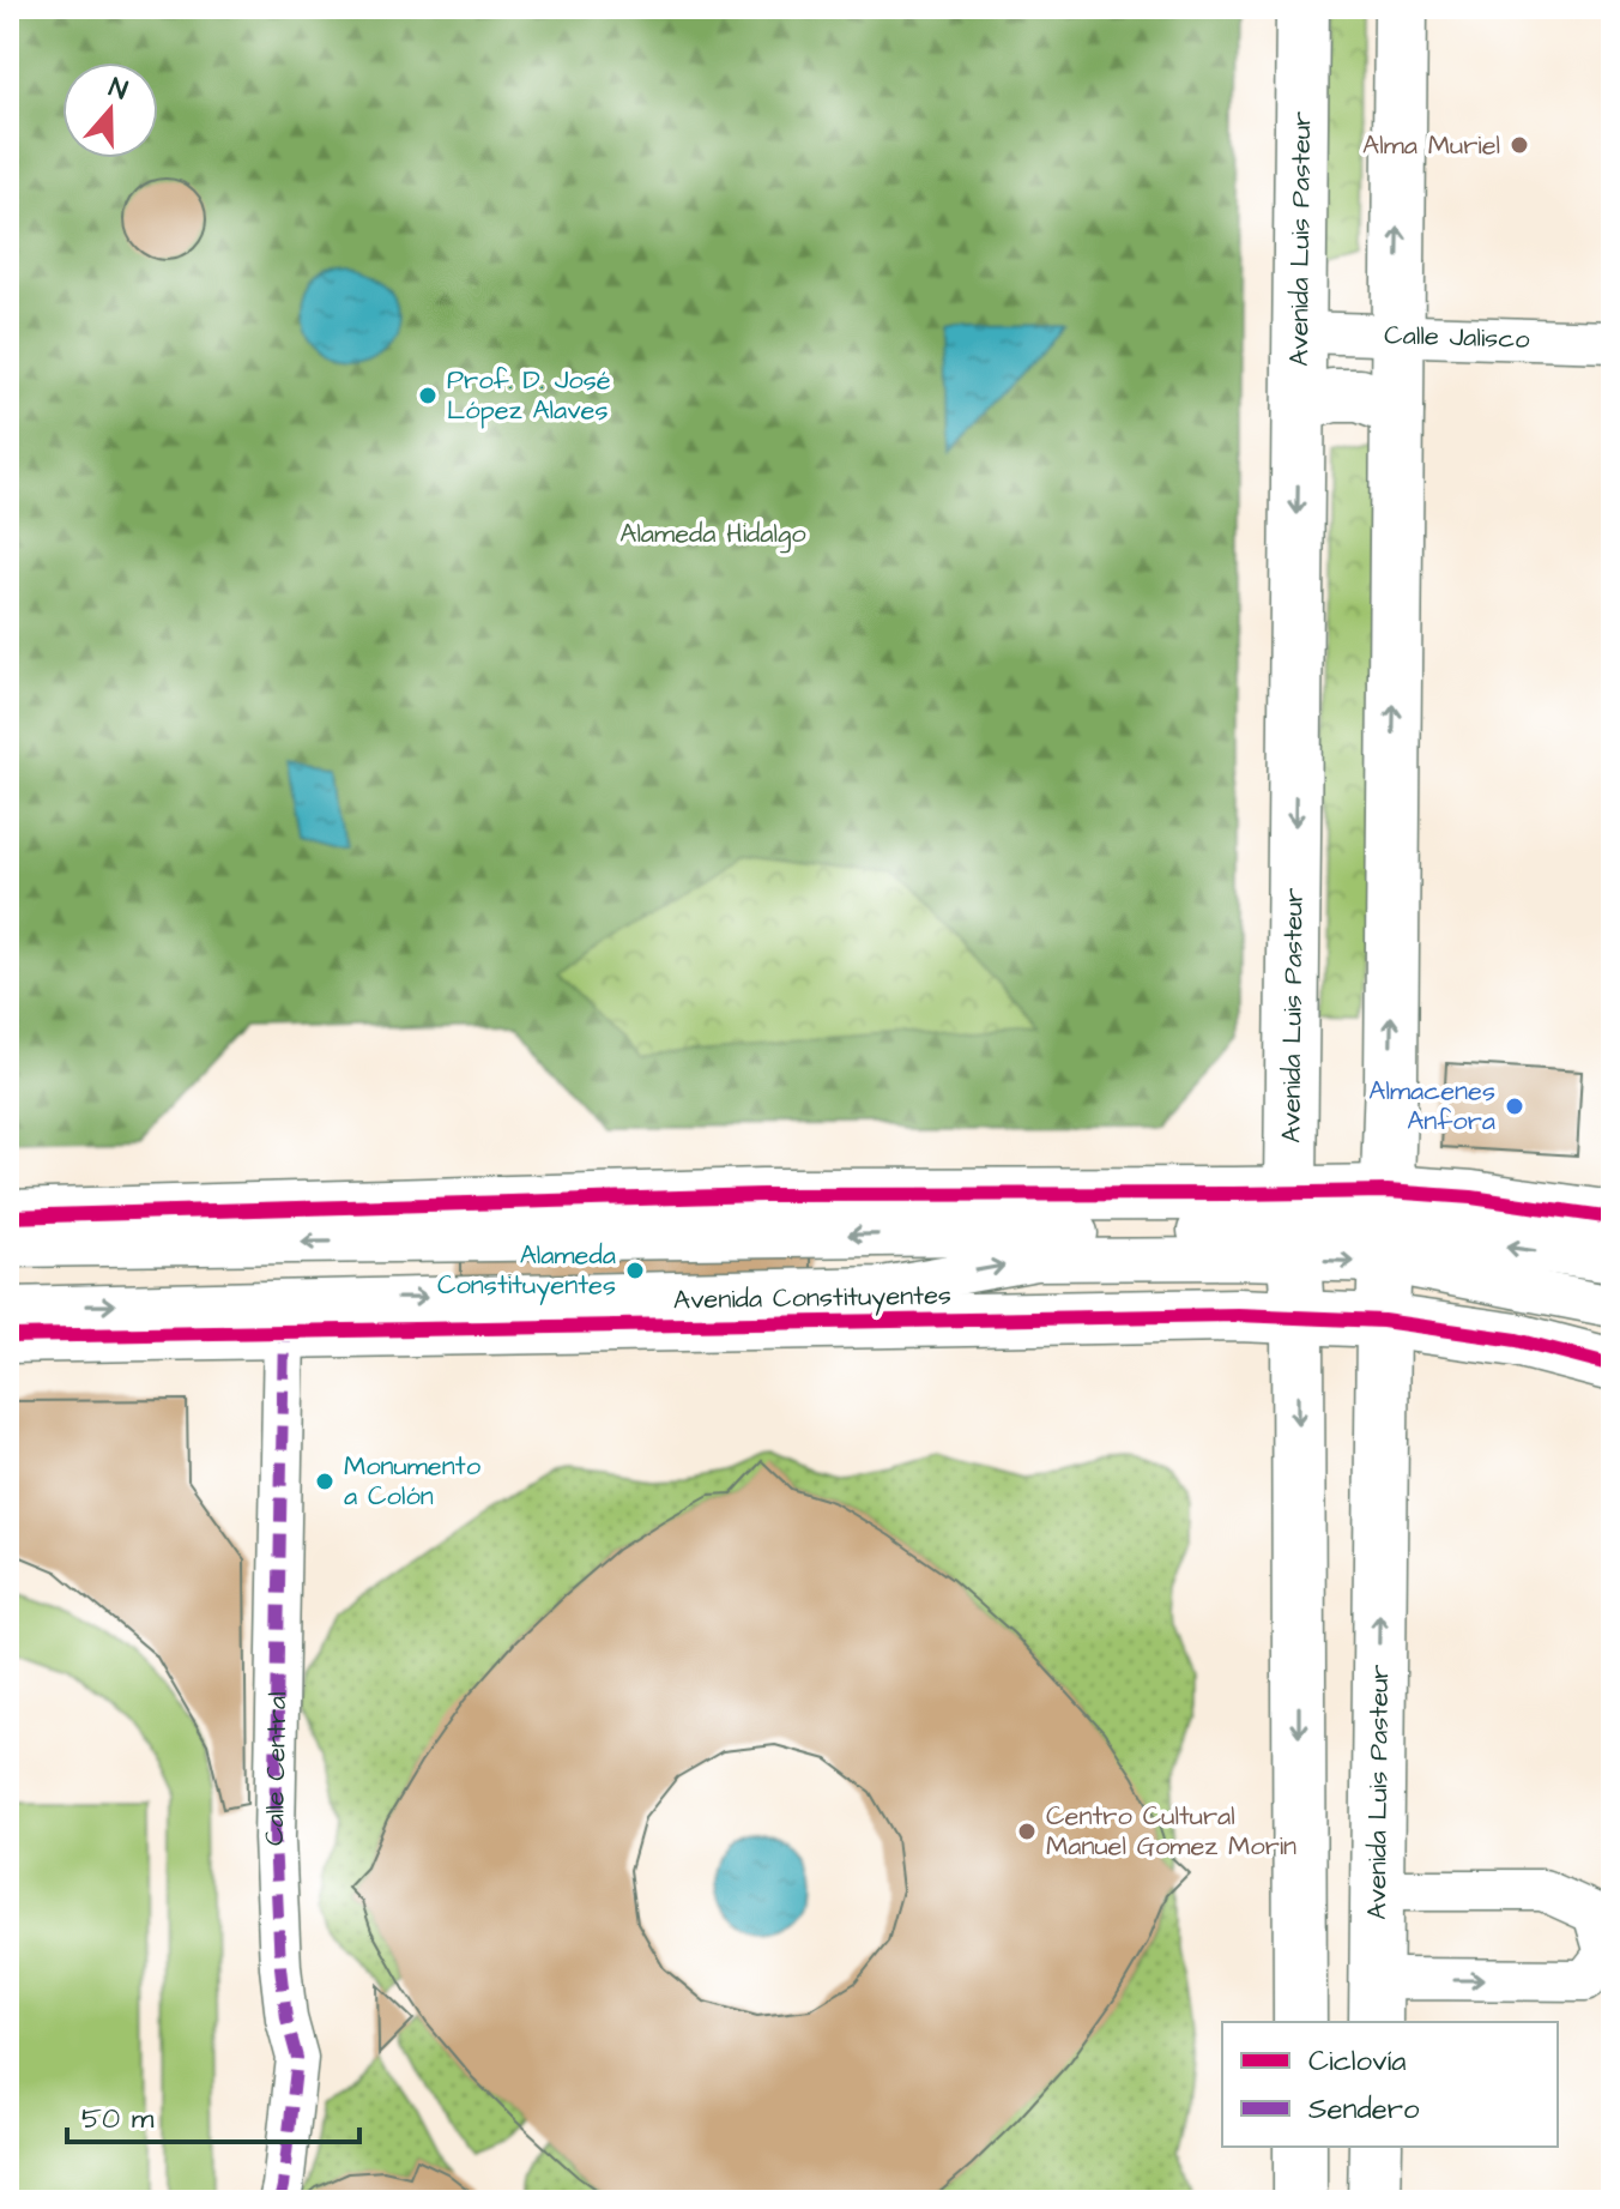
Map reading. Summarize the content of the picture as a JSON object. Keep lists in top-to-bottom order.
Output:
{
  "streets": {
    "main road": ["Avenida Luis Pasteur", "Avenida Constituyentes"],
    "street": ["Calle Jalisco", "Calle Central"]
  },
  "crossings": [
    ["Avenida Luis Pasteur", "Calle Jalisco"],
    ["Avenida Luis Pasteur", "Avenida Constituyentes"],
    ["Avenida Constituyentes", "Calle Central"]
  ],
  "parks": ["Alameda Hidalgo"],
  "places": [
    "Alma Muriel",
    "Prof. D. José López Alaves",
    "Almacenes Anfora",
    "Alameda Constituyentes",
    "Monumento a Colón",
    "Centro Cultural Manuel Gomez Morin"
  ],
  "legend": ["Ciclovía", "Sendero"],
  "scale_bar": "50 m",
  "north": "top"
}
